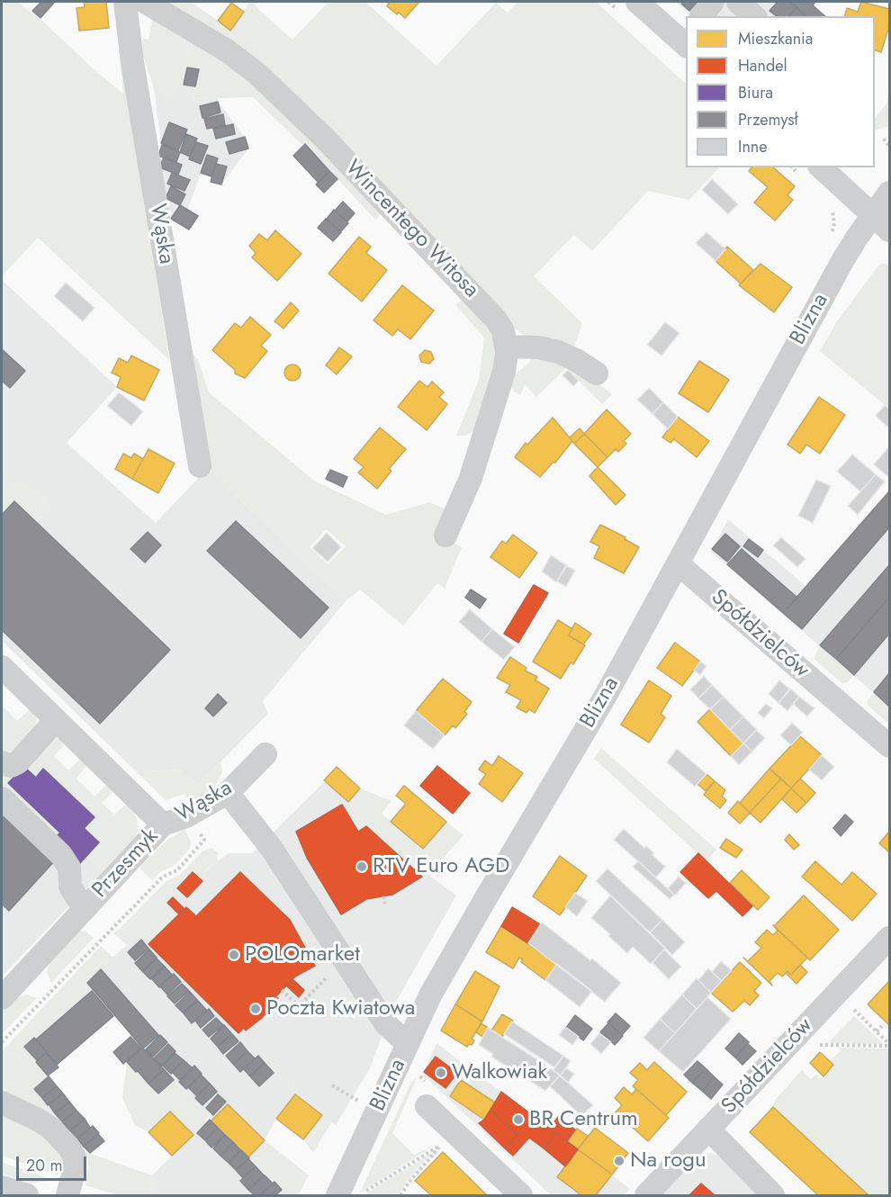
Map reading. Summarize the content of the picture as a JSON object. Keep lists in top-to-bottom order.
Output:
{
  "streets": {
    "street": [
      "Wincentego Witosa",
      "Wąska",
      "Blizna",
      "Spółdzielców",
      "Przesmyk"
    ]
  },
  "crossings": [
    ["Wąska", "Przesmyk"],
    ["Blizna", "Spółdzielców"]
  ],
  "places": [
    "RTV Euro AGD",
    "POLOmarket",
    "Poczta Kwiatowa",
    "Walkowiak",
    "BR Centrum",
    "Na rogu"
  ],
  "legend": [
    "Mieszkania",
    "Handel",
    "Biura",
    "Przemysł",
    "Inne"
  ],
  "scale_bar": "20 m"
}
